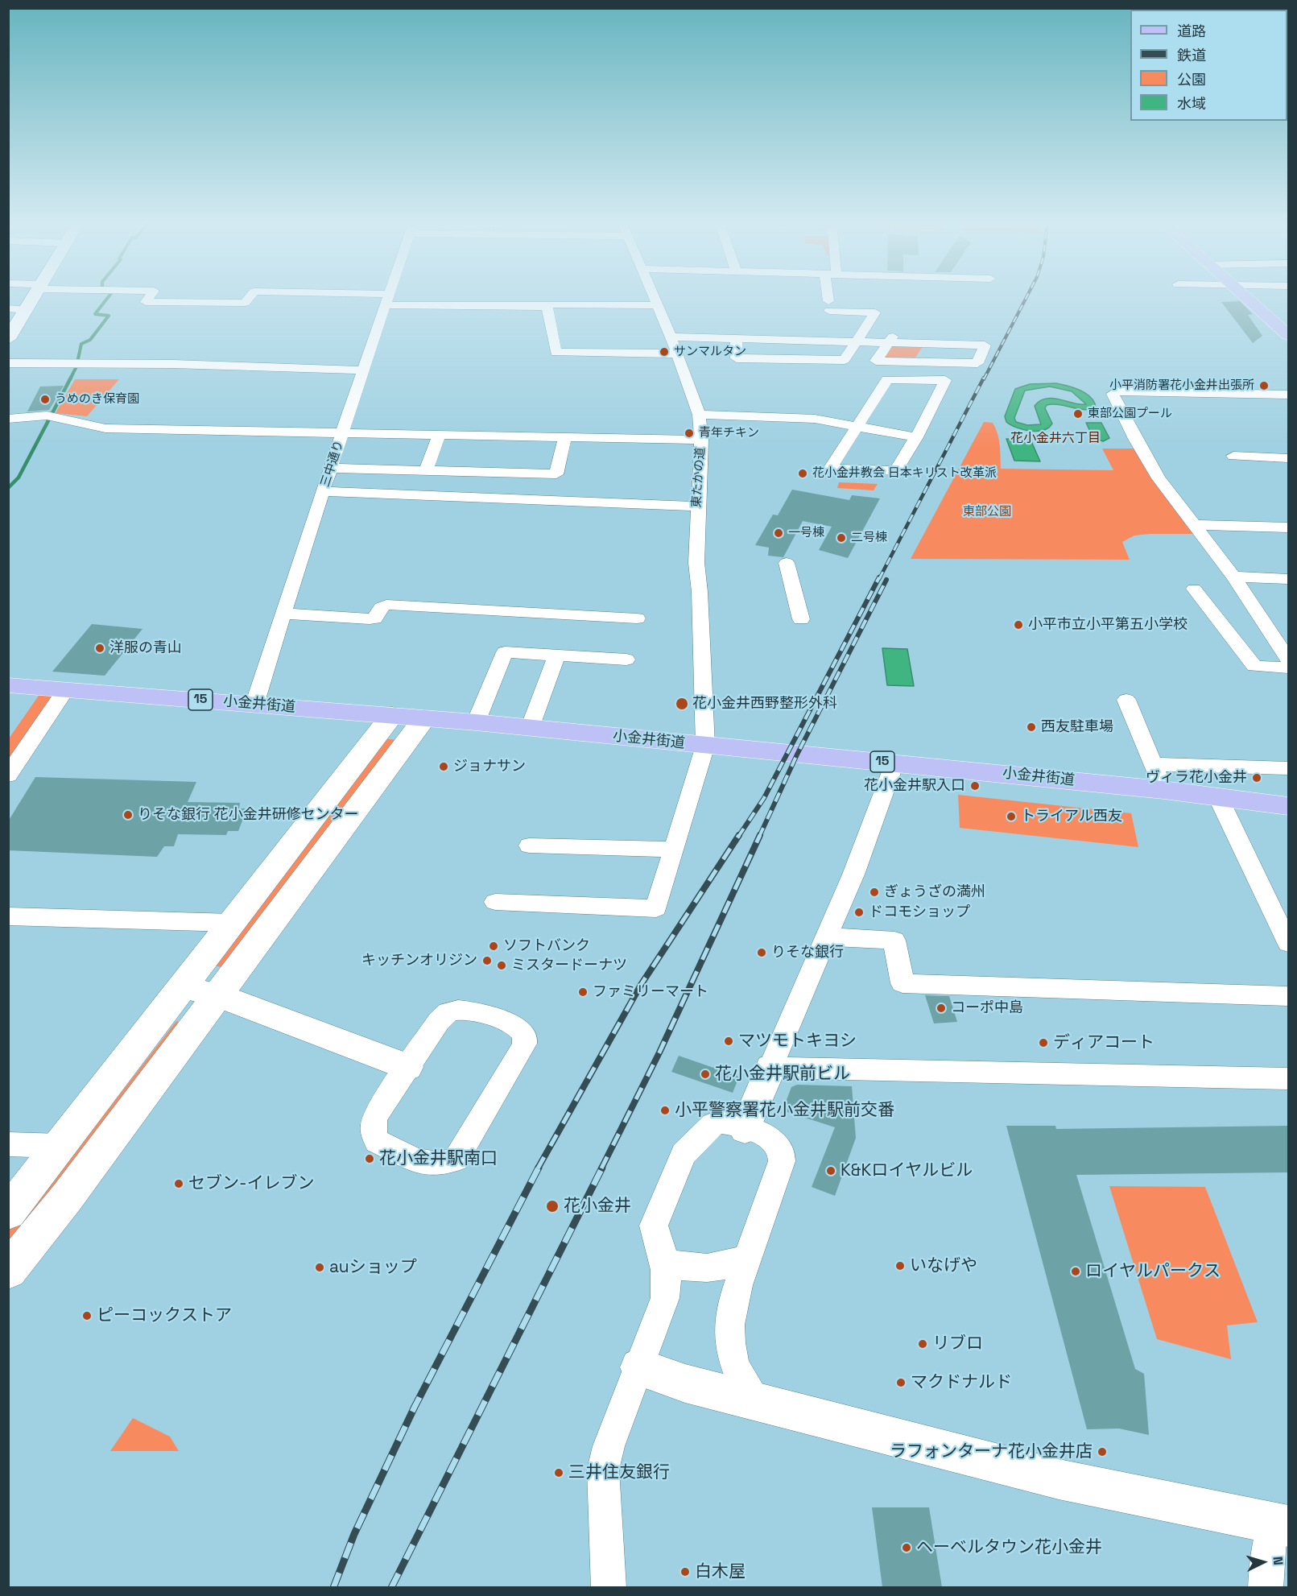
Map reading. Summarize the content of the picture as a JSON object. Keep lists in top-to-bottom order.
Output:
{
  "streets": {
    "main road": ["15", "小金井街道"],
    "street": ["三中通り", "東たかの道"]
  },
  "crossings": [
    ["三中通り", "小金井街道"],
    ["東たかの道", "小金井街道"]
  ],
  "districts": ["花小金井六丁目"],
  "parks": ["東部公園"],
  "places": [
    "サンマルタン",
    "小平消防署花小金井出張所",
    "うめのき保育園",
    "東部公園プール",
    "青年チキン",
    "花小金井教会 日本キリスト改革派",
    "一号棟",
    "二号棟",
    "小平市立小平第五小学校",
    "洋服の青山",
    "花小金井西野整形外科",
    "西友駐車場",
    "ジョナサン",
    "ヴィラ花小金井",
    "花小金井駅入口",
    "りそな銀行 花小金井研修センター",
    "トライアル西友",
    "ぎょうざの満州",
    "ドコモショップ",
    "ソフトバンク",
    "りそな銀行",
    "キッチンオリジン",
    "ミスタードーナツ",
    "ファミリーマート",
    "コーポ中島",
    "マツモトキヨシ",
    "ディアコート",
    "花小金井駅前ビル",
    "小平警察署花小金井駅前交番",
    "花小金井駅南口",
    "K&Kロイヤルビル",
    "セブン-イレブン",
    "花小金井",
    "いなげや",
    "auショップ",
    "ロイヤルパークス",
    "ピーコックストア",
    "リブロ",
    "マクドナルド",
    "ラフォンターナ花小金井店",
    "三井住友銀行",
    "ヘーベルタウン花小金井",
    "白木屋"
  ],
  "legend": [
    "道路",
    "鉄道",
    "公園",
    "水域"
  ],
  "north": "right"
}
